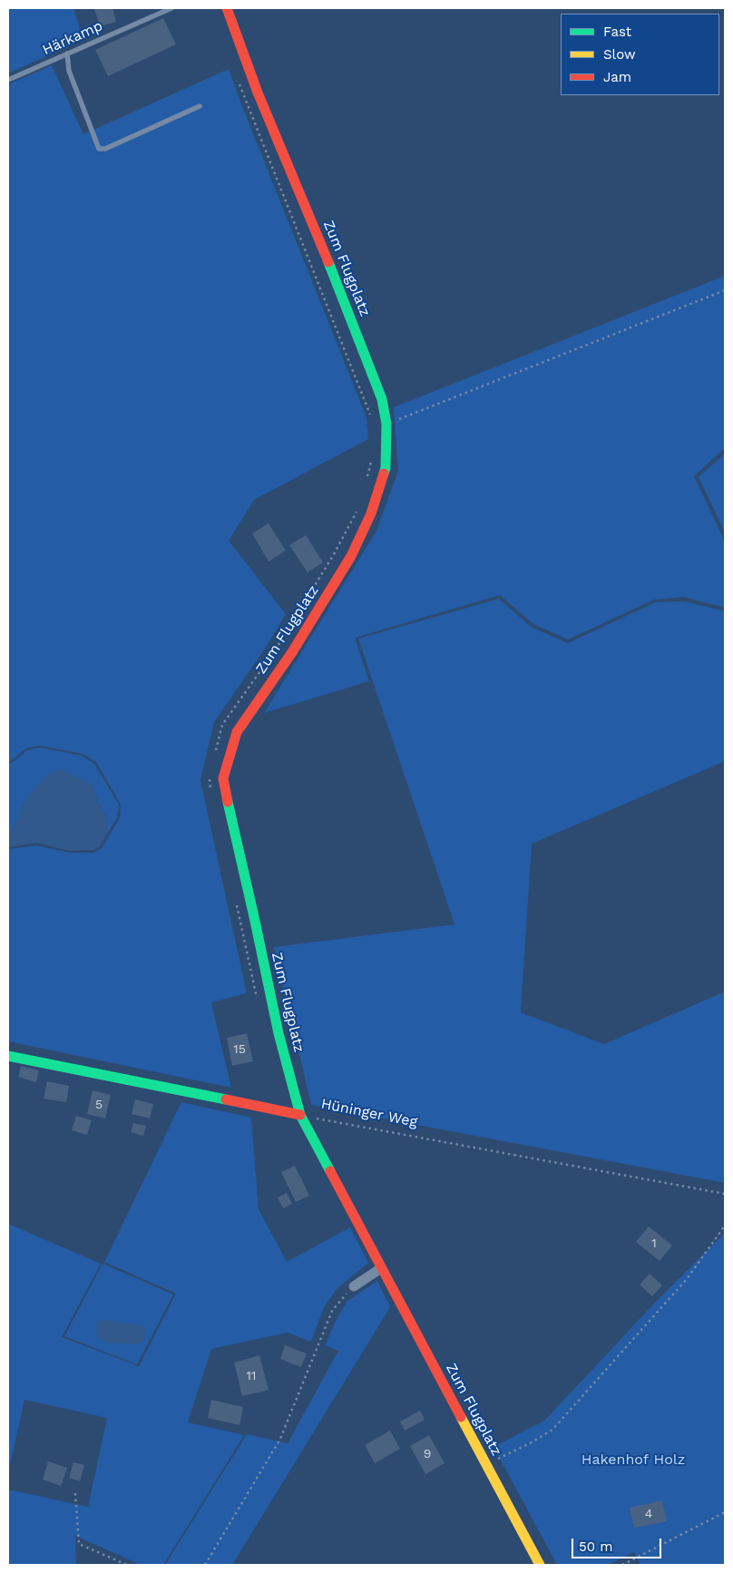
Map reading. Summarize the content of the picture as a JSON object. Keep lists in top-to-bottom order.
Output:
{
  "streets": {
    "street": ["Zum Flugplatz", "Hüninger Weg"],
    "lane": ["Härkamp"]
  },
  "crossings": [
    ["Zum Flugplatz", "Hüninger Weg"]
  ],
  "parks": ["Hakenhof Holz"],
  "house_numbers": [
    "15",
    "5",
    "1",
    "11",
    "9",
    "4"
  ],
  "legend": ["Fast", "Slow", "Jam"],
  "scale_bar": "50 m"
}
